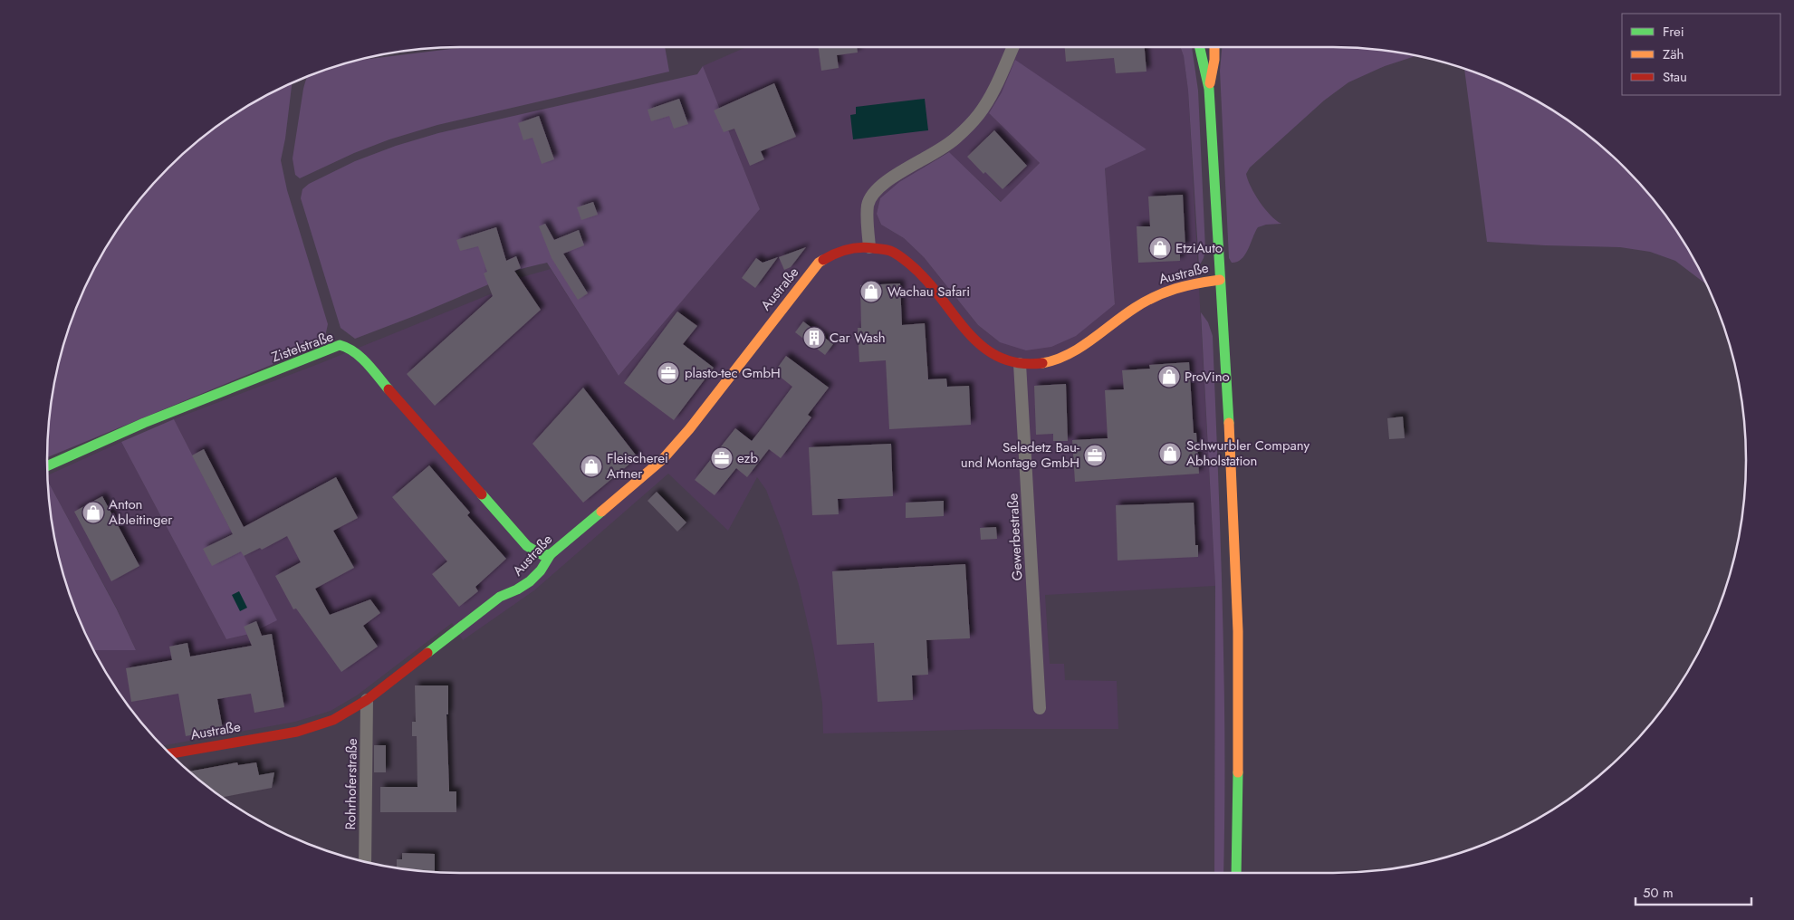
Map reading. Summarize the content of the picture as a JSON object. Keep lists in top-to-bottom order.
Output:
{
  "streets": {
    "street": [
      "Austraße",
      "Zistelstraße",
      "Gewerbestraße",
      "Rohrhoferstraße"
    ]
  },
  "crossings": [
    ["Austraße", "Zistelstraße"],
    ["Austraße", "Gewerbestraße"],
    ["Austraße", "Rohrhoferstraße"]
  ],
  "places": {
    "shop": [
      "EtziAuto",
      "Wachau Safari",
      "ProVino",
      "Schwurbler Company Abholstation",
      "Fleischerei Artner",
      "Anton Ableitinger"
    ],
    "building": ["Car Wash"],
    "office": ["plasto-tec GmbH", "Seledetz Bau- und Montage GmbH", "ezb"]
  },
  "legend": ["Frei", "Zäh", "Stau"],
  "scale_bar": "50 m"
}
